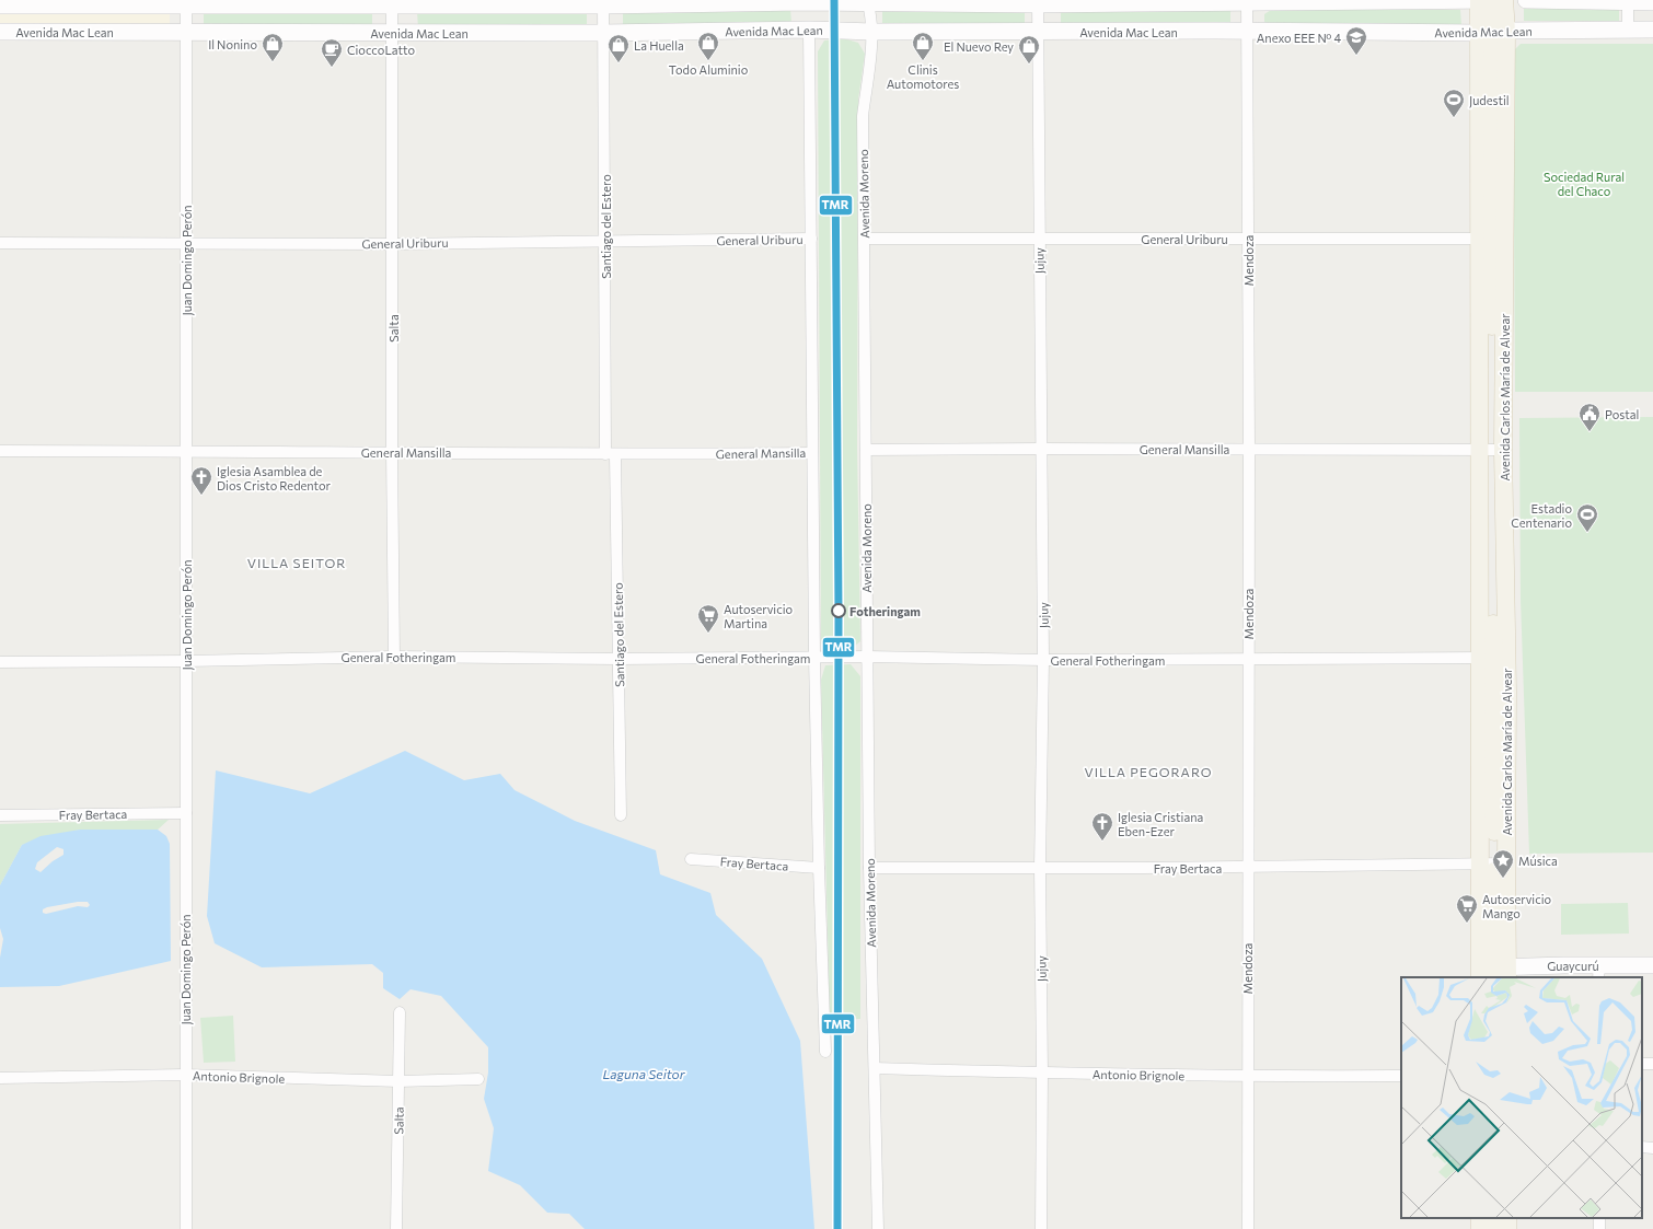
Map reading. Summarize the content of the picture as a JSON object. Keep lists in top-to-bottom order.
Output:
{
  "streets": {
    "main road": ["Avenida Mac Lean", "Avenida Carlos María de Alvear", "Guaycurú"],
    "street": [
      "Avenida Moreno",
      "Santiago del Estero",
      "General Uriburu",
      "Juan Domingo Perón",
      "Jujuy",
      "Mendoza",
      "Salta",
      "General Mansilla",
      "General Fotheringam",
      "Fray Bertaca",
      "Antonio Brignole"
    ]
  },
  "crossings": [
    ["Avenida Mac Lean", "Avenida Moreno"],
    ["Avenida Mac Lean", "Santiago del Estero"],
    ["Avenida Mac Lean", "Juan Domingo Perón"],
    ["Avenida Mac Lean", "Jujuy"],
    ["Avenida Mac Lean", "Mendoza"],
    ["Avenida Mac Lean", "Salta"],
    ["Avenida Mac Lean", "Avenida Carlos María de Alvear"],
    ["Avenida Moreno", "General Uriburu"],
    ["Avenida Moreno", "General Mansilla"],
    ["Avenida Moreno", "General Fotheringam"],
    ["Avenida Moreno", "Fray Bertaca"],
    ["Avenida Moreno", "Antonio Brignole"],
    ["Santiago del Estero", "General Uriburu"],
    ["Santiago del Estero", "General Mansilla"],
    ["Santiago del Estero", "General Fotheringam"],
    ["General Uriburu", "Juan Domingo Perón"],
    ["General Uriburu", "Jujuy"],
    ["General Uriburu", "Mendoza"],
    ["General Uriburu", "Salta"],
    ["General Uriburu", "Avenida Carlos María de Alvear"],
    ["Juan Domingo Perón", "General Mansilla"],
    ["Juan Domingo Perón", "General Fotheringam"],
    ["Juan Domingo Perón", "Fray Bertaca"],
    ["Juan Domingo Perón", "Antonio Brignole"],
    ["Jujuy", "General Mansilla"],
    ["Jujuy", "General Fotheringam"],
    ["Jujuy", "Fray Bertaca"],
    ["Jujuy", "Antonio Brignole"],
    ["Mendoza", "General Mansilla"],
    ["Mendoza", "General Fotheringam"],
    ["Mendoza", "Fray Bertaca"],
    ["Mendoza", "Antonio Brignole"],
    ["Salta", "General Mansilla"],
    ["Salta", "General Fotheringam"],
    ["Salta", "Antonio Brignole"],
    ["Avenida Carlos María de Alvear", "General Mansilla"],
    ["Avenida Carlos María de Alvear", "General Fotheringam"],
    ["Avenida Carlos María de Alvear", "Fray Bertaca"],
    ["Avenida Carlos María de Alvear", "Guaycurú"]
  ],
  "districts": ["VILLA SEITOR", "VILLA PEGORARO"],
  "water": ["Laguna Seitor"],
  "parks": ["Sociedad Rural del Chaco"],
  "places": {
    "school or university": ["Anexo EEE Nº 4"],
    "shop": [
      "Todo Aluminio",
      "Clinis Automotores",
      "Il Nonino",
      "La Huella",
      "El Nuevo Rey"
    ],
    "cafe": ["CioccoLatto"],
    "sports": ["Judestil", "Estadio Centenario"],
    "public building": ["Postal"],
    "church": ["Iglesia Asamblea de Dios Cristo Redentor", "Iglesia Cristiana Eben-Ezer"],
    "other": ["Fotheringam"],
    "supermarket": ["Autoservicio Martina", "Autoservicio Mango"],
    "place": ["Música"]
  },
  "lines": ["transit line TMR"]
}
